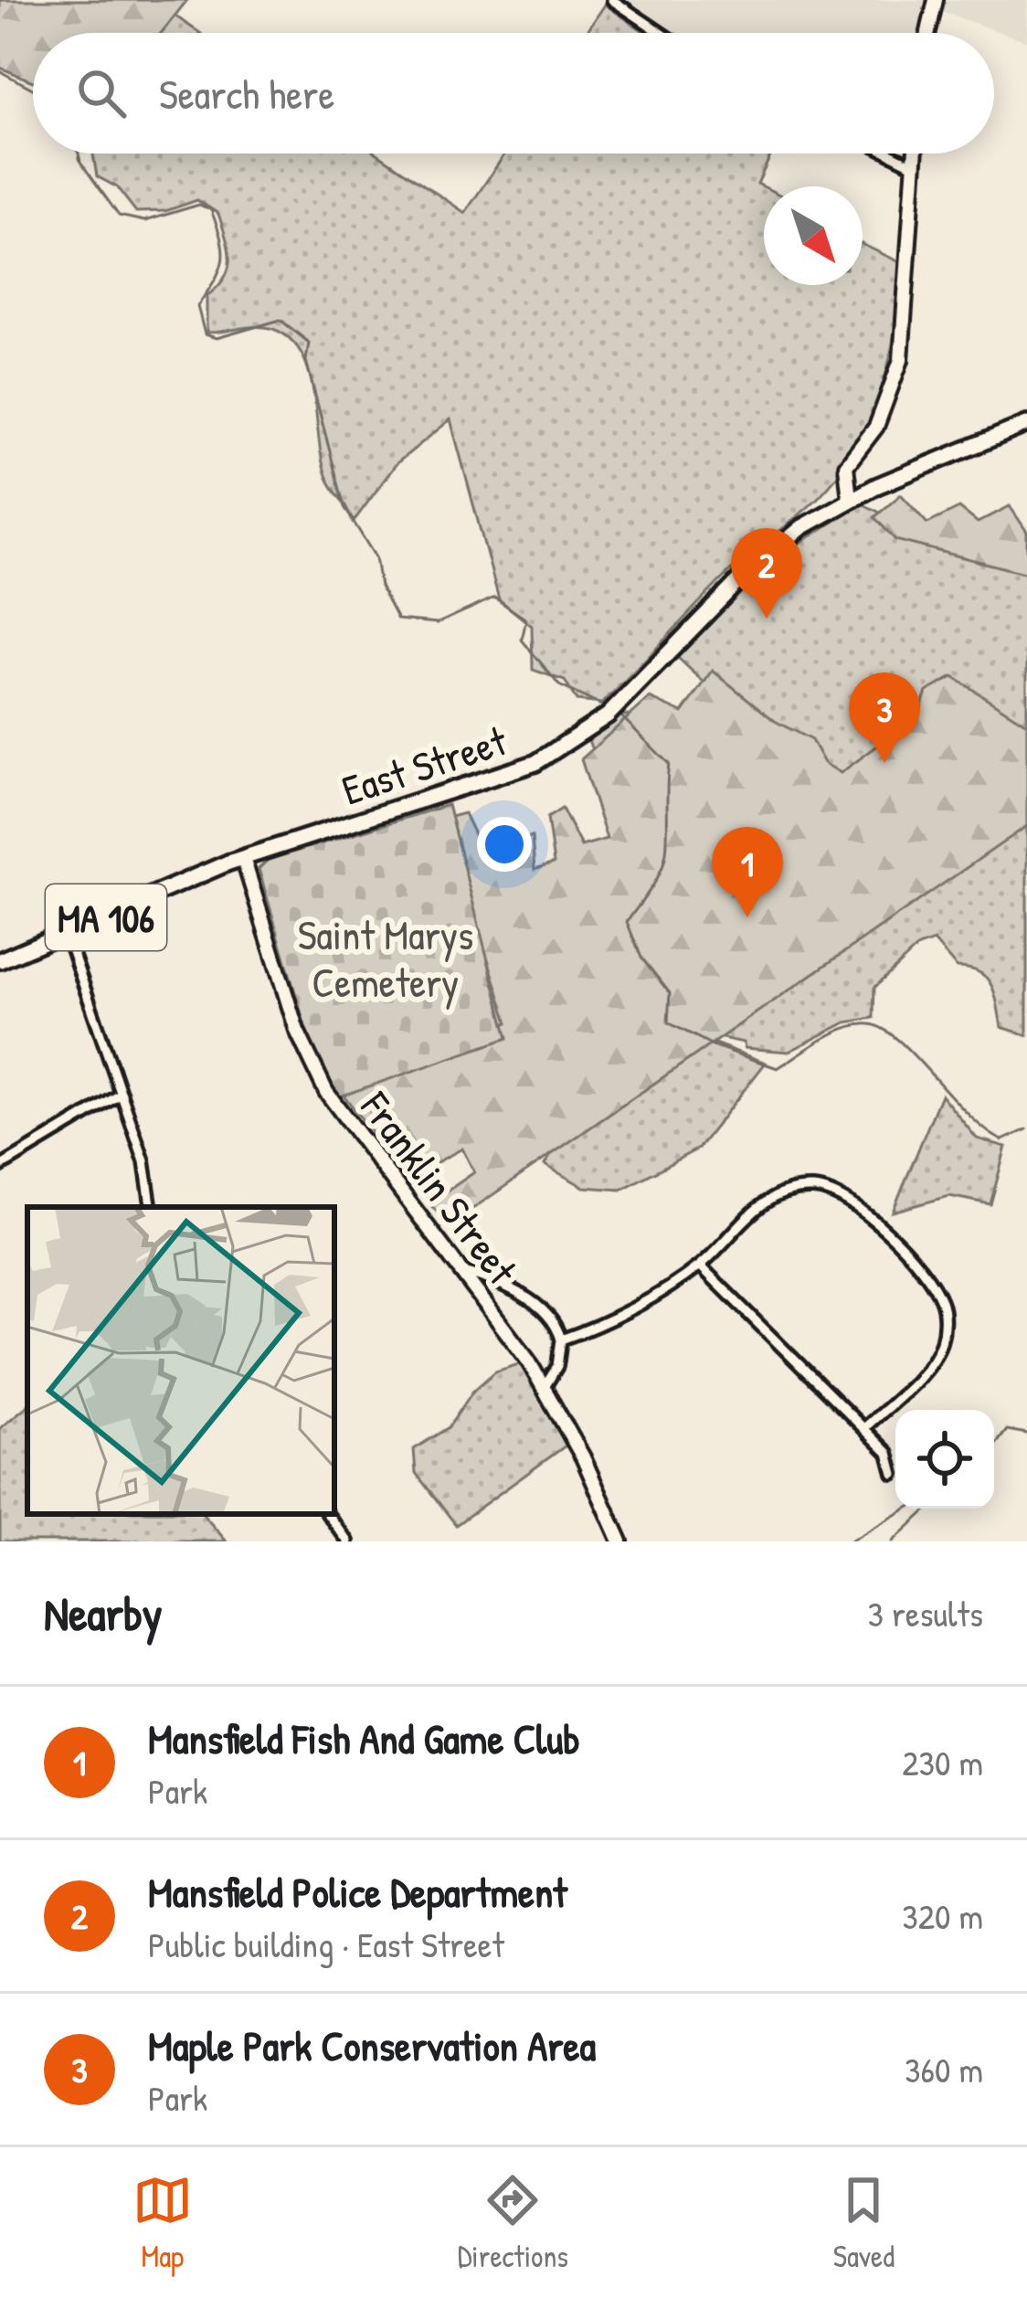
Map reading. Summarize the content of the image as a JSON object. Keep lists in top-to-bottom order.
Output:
{
  "streets": {
    "main road": ["East Street", "MA 106"],
    "street": ["Franklin Street"]
  },
  "crossings": [
    ["East Street", "MA 106"],
    ["East Street", "Franklin Street"]
  ],
  "parks": ["Saint Marys Cemetery"],
  "north": "bottom right",
  "page": {
    "search": "Search here",
    "pins": ["2", "3", "1"],
    "heading": ["Nearby", "3 results"],
    "list": [
      {
        "mark": "1",
        "name": "Mansfield Fish And Game Club",
        "note": "Park",
        "value": "230 m"
      },
      {
        "mark": "2",
        "name": "Mansfield Police Department",
        "note": "Public building · East Street",
        "value": "320 m"
      },
      {
        "mark": "3",
        "name": "Maple Park Conservation Area",
        "note": "Park",
        "value": "360 m"
      }
    ],
    "nav": ["Map", "Directions", "Saved"]
  }
}
